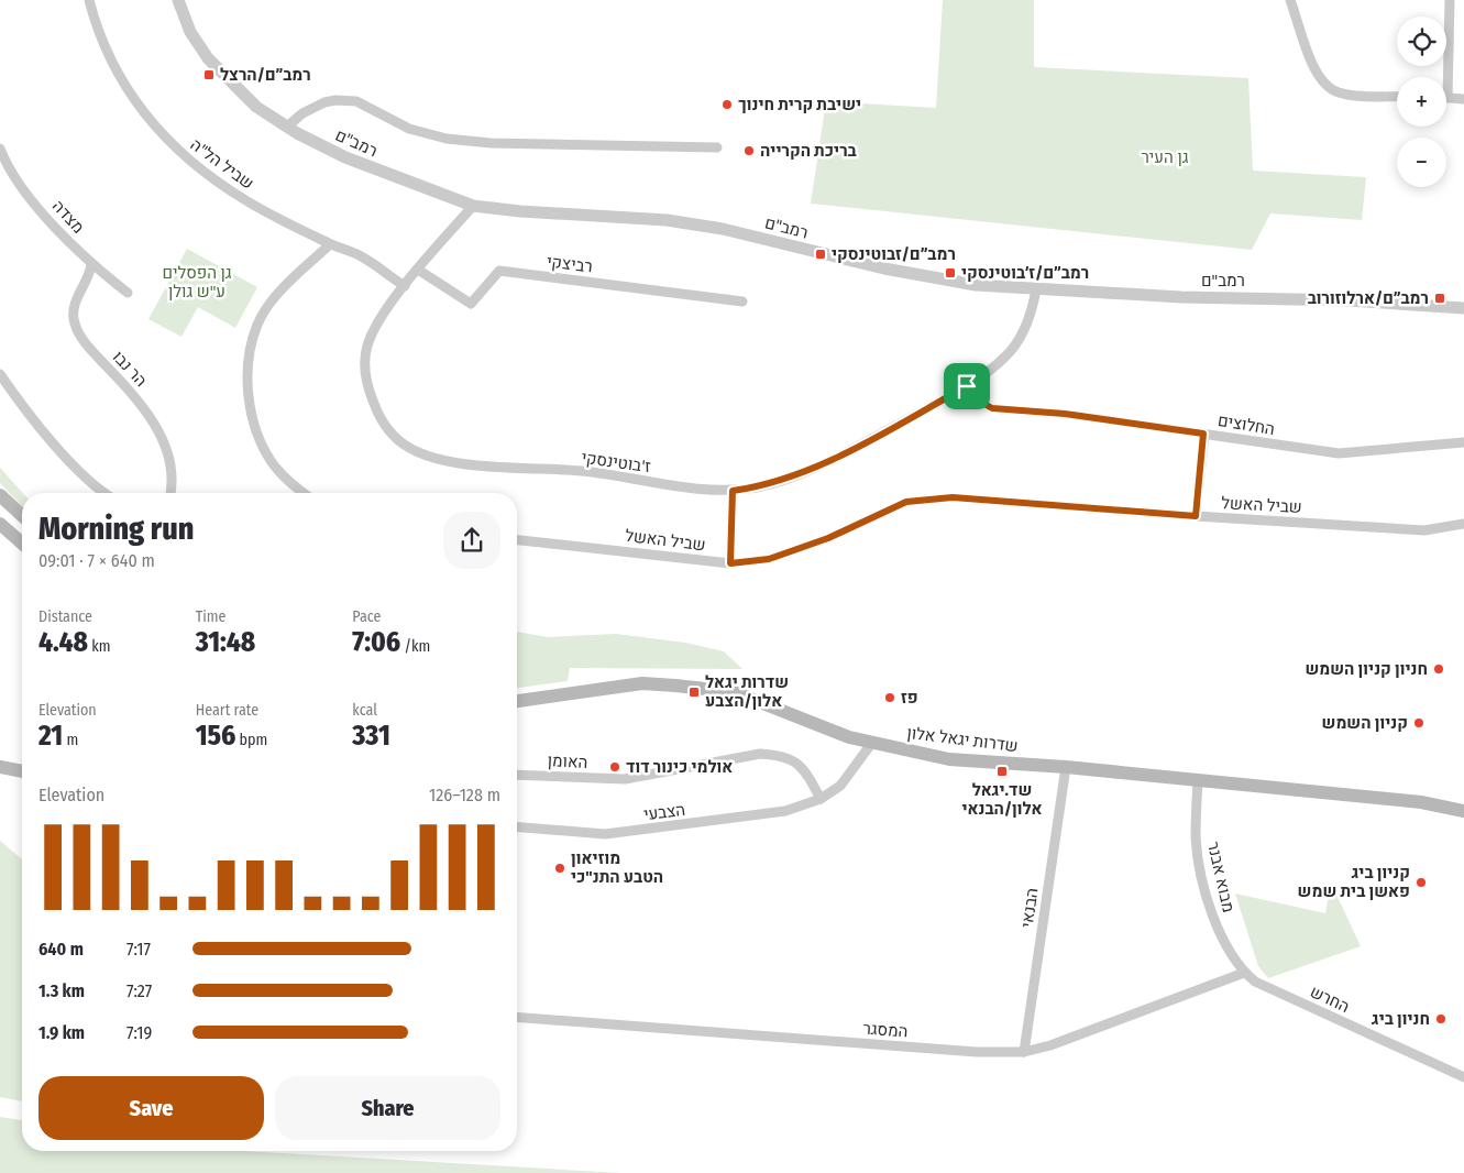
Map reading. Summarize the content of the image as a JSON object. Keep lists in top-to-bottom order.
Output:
{
  "streets": {
    "main road": ["שדרות יגאל אלון"],
    "street": [
      "רמב\"ם",
      "שביל הל\"ה",
      "מצדה",
      "רביצקי",
      "הר נבו",
      "החלוצים",
      "ז'בוטינסקי",
      "שביל האשל",
      "האומן",
      "הצבעי",
      "מבוא אבנר",
      "הבנאי",
      "החרש",
      "המסגר"
    ]
  },
  "crossings": [
    ["רמב\"ם", "ז'בוטינסקי"],
    ["שביל הל\"ה", "ז'בוטינסקי"],
    ["מצדה", "הר נבו"],
    ["רביצקי", "ז'בוטינסקי"],
    ["החלוצים", "ז'בוטינסקי"],
    ["שדרות יגאל אלון", "מבוא אבנר"],
    ["שדרות יגאל אלון", "הבנאי"],
    ["האומן", "הצבעי"],
    ["מבוא אבנר", "החרש"],
    ["מבוא אבנר", "המסגר"],
    ["הבנאי", "המסגר"],
    ["החרש", "המסגר"]
  ],
  "parks": ["גן העיר", "גן הפסלים ע\"ש גולן"],
  "places": {
    "transit": [
      "רמב״ם/הרצל",
      "רמב״ם/זבוטינסקי",
      "רמב״ם/ז׳בוטינסקי",
      "רמב״ם/ארלוזורוב",
      "שדרות יגאל אלון/הצבע",
      "שד.יגאל אלון/הבנאי"
    ],
    "other": [
      "ישיבת קרית חינוך",
      "בריכת הקרייה",
      "חניון קניון השמש",
      "פז",
      "קניון השמש",
      "אולמי כינור דוד",
      "מוזיאון הטבע התנ\"כי",
      "קניון ביג פאשן בית שמש",
      "חניון ביג"
    ]
  },
  "page": {
    "map_buttons": ["+", "−"],
    "heading": ["Morning run", "09:01 · 7 × 640 m"],
    "stats": [
      ["Distance", "4.48 km"],
      ["Time", "31:48"],
      ["Pace", "7:06 /km"],
      ["Elevation", "21 m"],
      ["Heart rate", "156 bpm"],
      ["kcal", "331"]
    ],
    "chart": ["Elevation", "126–128 m"],
    "list": [
      {
        "name": "640 m",
        "note": "7:17"
      },
      {
        "name": "1.3 km",
        "note": "7:27"
      },
      {
        "name": "1.9 km",
        "note": "7:19"
      }
    ],
    "buttons": ["Save", "Share"]
  }
}
